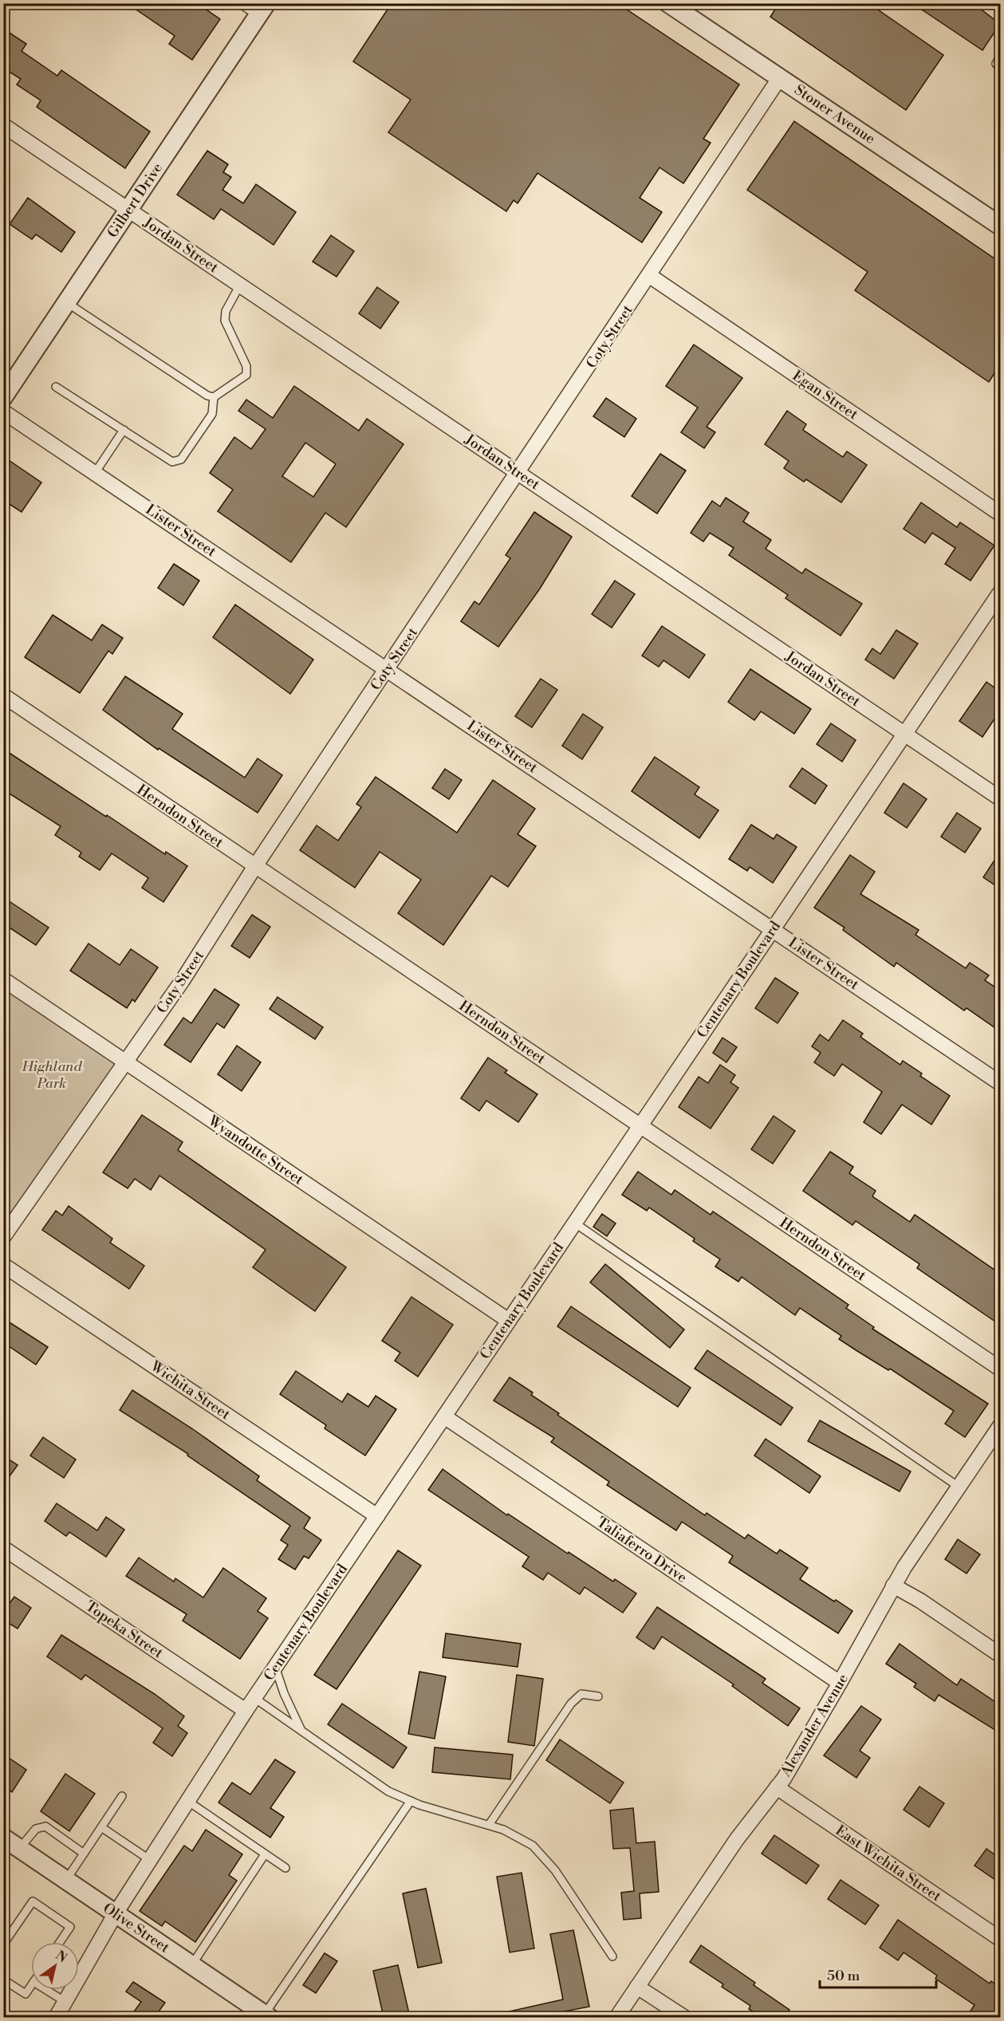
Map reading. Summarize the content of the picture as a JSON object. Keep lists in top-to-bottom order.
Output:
{
  "streets": {
    "street": [
      "Stoner Avenue",
      "Gilbert Drive",
      "Jordan Street",
      "Coty Street",
      "Egan Street",
      "Lister Street",
      "Herndon Street",
      "Centenary Boulevard",
      "Wyandotte Street",
      "Wichita Street",
      "Taliaferro Drive",
      "Topeka Street",
      "Alexander Avenue",
      "East Wichita Street",
      "Olive Street"
    ]
  },
  "crossings": [
    ["Stoner Avenue", "Coty Street"],
    ["Gilbert Drive", "Jordan Street"],
    ["Jordan Street", "Coty Street"],
    ["Jordan Street", "Centenary Boulevard"],
    ["Coty Street", "Egan Street"],
    ["Coty Street", "Lister Street"],
    ["Coty Street", "Herndon Street"],
    ["Coty Street", "Wyandotte Street"],
    ["Lister Street", "Centenary Boulevard"],
    ["Herndon Street", "Centenary Boulevard"],
    ["Centenary Boulevard", "Wyandotte Street"],
    ["Centenary Boulevard", "Wichita Street"],
    ["Centenary Boulevard", "Taliaferro Drive"],
    ["Centenary Boulevard", "Topeka Street"],
    ["Centenary Boulevard", "Olive Street"],
    ["Taliaferro Drive", "Alexander Avenue"],
    ["Alexander Avenue", "East Wichita Street"]
  ],
  "parks": ["Highland Park"],
  "scale_bar": "50 m",
  "north": "top right"
}
